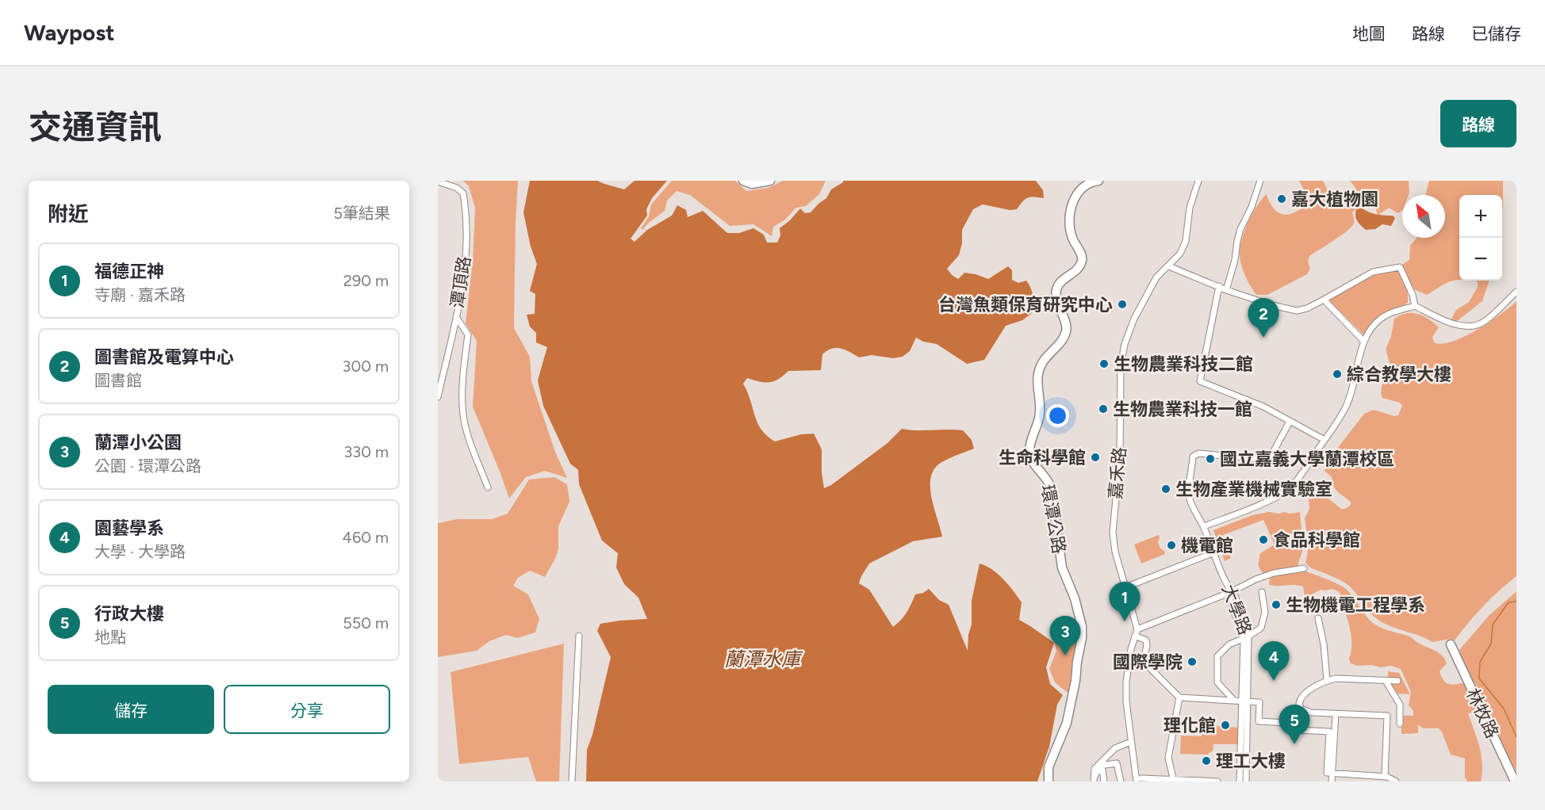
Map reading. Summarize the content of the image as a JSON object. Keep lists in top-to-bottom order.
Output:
{
  "streets": {
    "street": [
      "潭頂路",
      "嘉禾路",
      "環潭公路",
      "大學路",
      "林牧路"
    ]
  },
  "water": ["蘭潭水庫"],
  "places": [
    "嘉大植物園",
    "台灣魚類保育研究中心",
    "生物農業科技二館",
    "綜合教學大樓",
    "生物農業科技一館",
    "生命科學館",
    "國立嘉義大學蘭潭校區",
    "生物產業機械實驗室",
    "食品科學館",
    "機電館",
    "生物機電工程學系",
    "國際學院",
    "理化館",
    "理工大樓"
  ],
  "north": "top left",
  "page": {
    "header": "Waypost",
    "nav": ["地圖", "路線", "已儲存"],
    "title": "交通資訊",
    "buttons": [
      "路線",
      ["儲存", "分享"]
    ],
    "heading": ["附近", "5筆結果"],
    "map_buttons": ["+", "−"],
    "list": [
      {
        "mark": "1",
        "name": "福德正神",
        "note": "寺廟 · 嘉禾路",
        "value": "290 m"
      },
      {
        "mark": "2",
        "name": "圖書館及電算中心",
        "note": "圖書館",
        "value": "300 m"
      },
      {
        "mark": "3",
        "name": "蘭潭小公園",
        "note": "公園 · 環潭公路",
        "value": "330 m"
      },
      {
        "mark": "4",
        "name": "園藝學系",
        "note": "大學 · 大學路",
        "value": "460 m"
      },
      {
        "mark": "5",
        "name": "行政大樓",
        "note": "地點",
        "value": "550 m"
      }
    ],
    "pins": [
      "2",
      "1",
      "3",
      "4",
      "5"
    ]
  }
}
